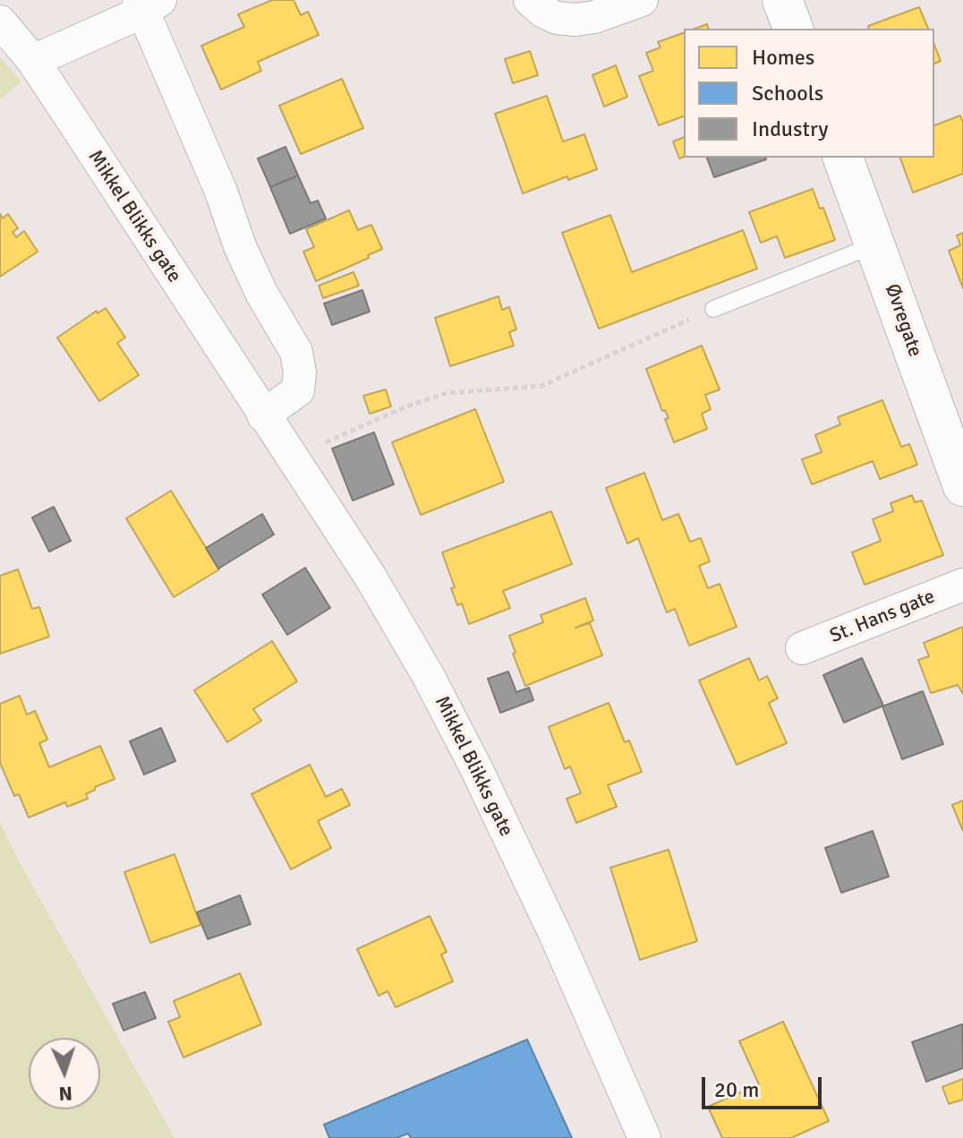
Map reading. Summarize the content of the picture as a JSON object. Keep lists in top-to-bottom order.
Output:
{
  "streets": {
    "street": ["Mikkel Blikks gate", "Øvregate", "St. Hans gate"]
  },
  "legend": ["Homes", "Schools", "Industry"],
  "scale_bar": "20 m",
  "north": "bottom"
}
